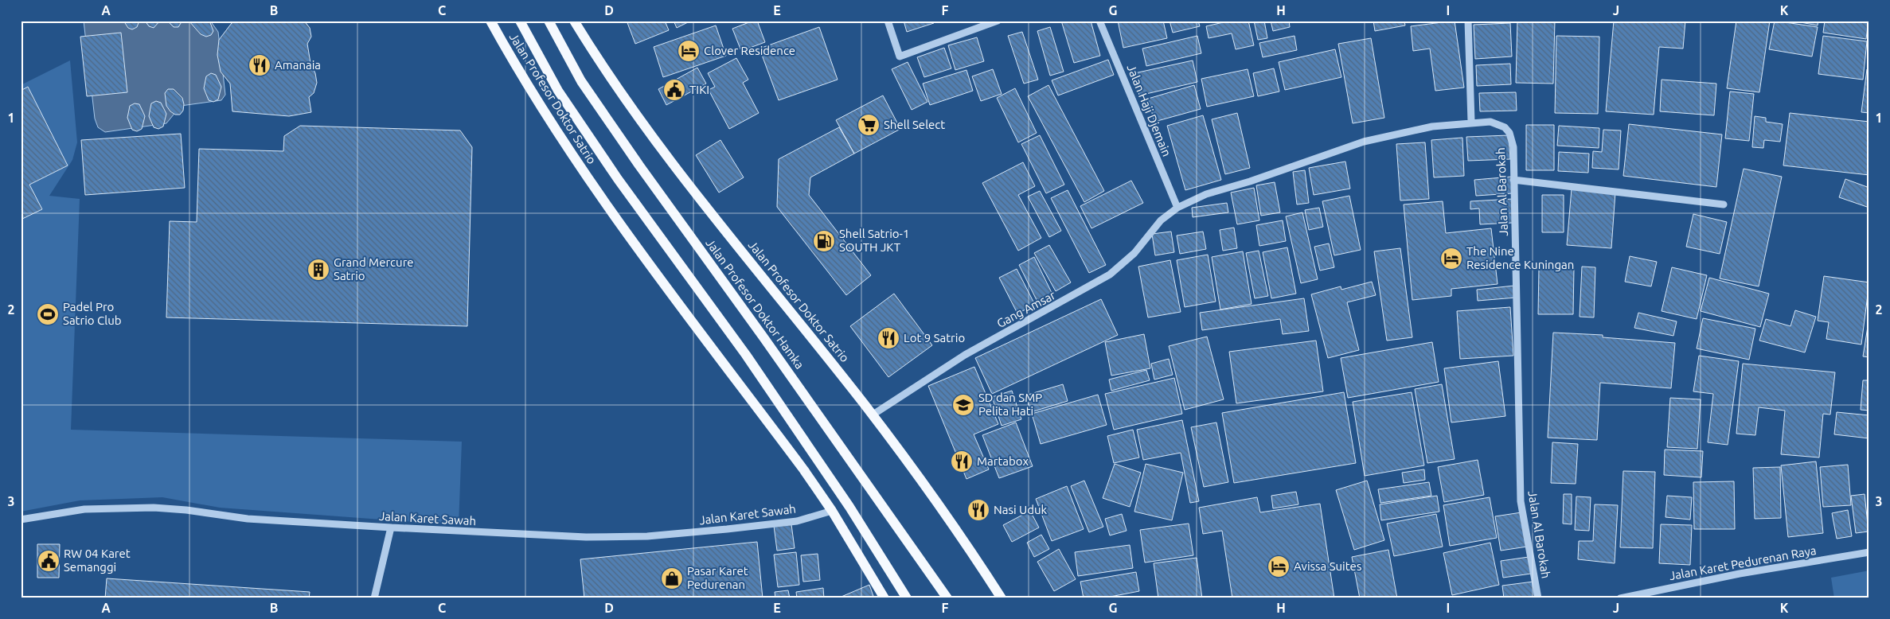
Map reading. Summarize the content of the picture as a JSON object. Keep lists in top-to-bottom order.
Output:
{
  "streets": {
    "main road": ["Jalan Profesor Doktor Satrio", "Jalan Profesor Doktor Hamka"],
    "street": [
      "Jalan Haji Djemain",
      "Jalan Al Barokah",
      "Gang Amsar",
      "Jalan Karet Sawah",
      "Jalan Karet Pedurenan Raya"
    ]
  },
  "crossings": [
    ["Jalan Profesor Doktor Satrio", "Gang Amsar"],
    ["Jalan Profesor Doktor Satrio", "Jalan Karet Sawah"],
    ["Jalan Haji Djemain", "Jalan Al Barokah"],
    ["Jalan Haji Djemain", "Gang Amsar"],
    ["Jalan Al Barokah", "Gang Amsar"]
  ],
  "places": {
    "hotel": ["Clover Residence", "The Nine Residence Kuningan", "Avissa Suites"],
    "restaurant": [
      "Amanaia",
      "Lot 9 Satrio",
      "Martabox",
      "Nasi Uduk"
    ],
    "public building": ["TIKI", "RW 04 Karet Semanggi"],
    "supermarket": ["Shell Select"],
    "fuel station": ["Shell Satrio-1 SOUTH JKT"],
    "building": ["Grand Mercure Satrio"],
    "sports": ["Padel Pro Satrio Club"],
    "school or university": ["SD dan SMP Pelita Hati"],
    "shop": ["Pasar Karet Pedurenan"]
  },
  "grid": {
    "columns": [
      "A",
      "B",
      "C",
      "D",
      "E",
      "F",
      "G",
      "H",
      "I",
      "J",
      "K"
    ],
    "rows": ["1", "2", "3"]
  }
}
